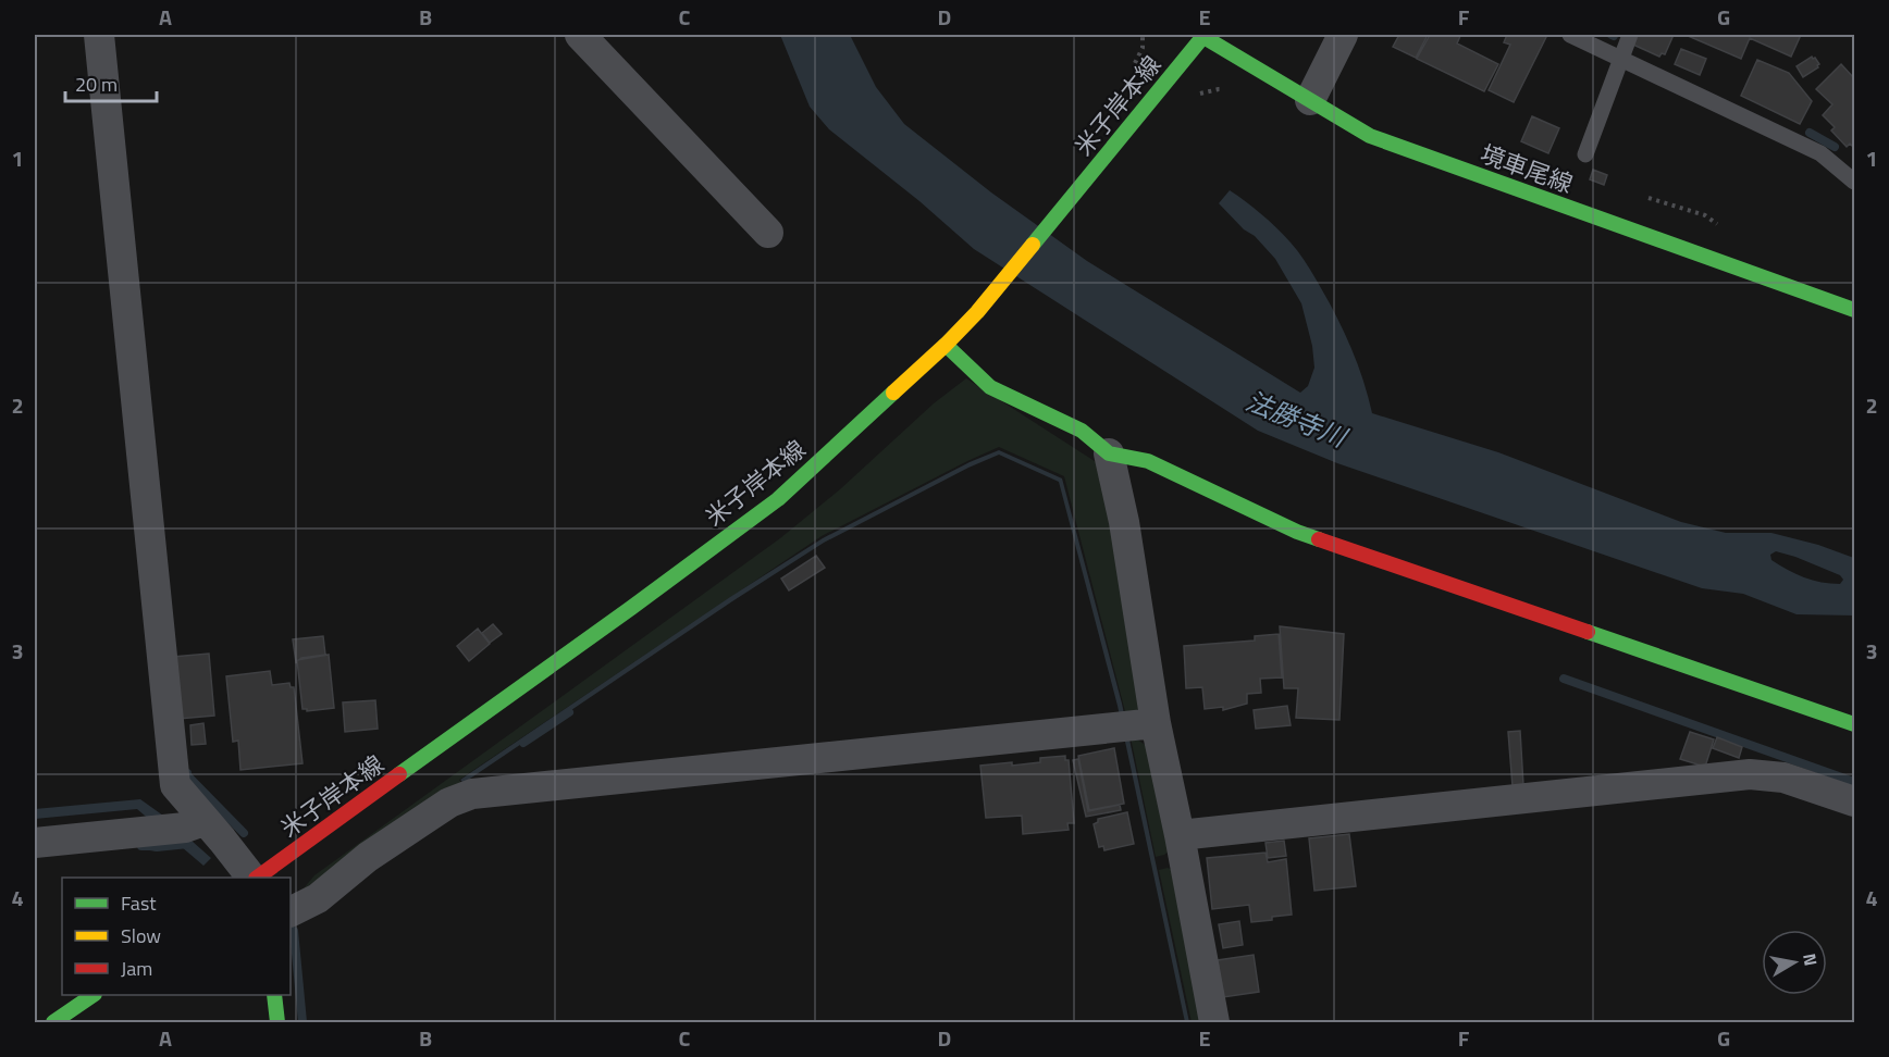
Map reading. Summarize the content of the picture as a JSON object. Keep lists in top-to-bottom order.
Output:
{
  "streets": {
    "main road": ["米子岸本線", "境車尾線"]
  },
  "crossings": [
    ["米子岸本線", "境車尾線"]
  ],
  "water": ["法勝寺川"],
  "legend": ["Fast", "Slow", "Jam"],
  "scale_bar": "20 m",
  "north": "right",
  "grid": {
    "columns": [
      "A",
      "B",
      "C",
      "D",
      "E",
      "F",
      "G"
    ],
    "rows": [
      "1",
      "2",
      "3",
      "4"
    ]
  }
}
